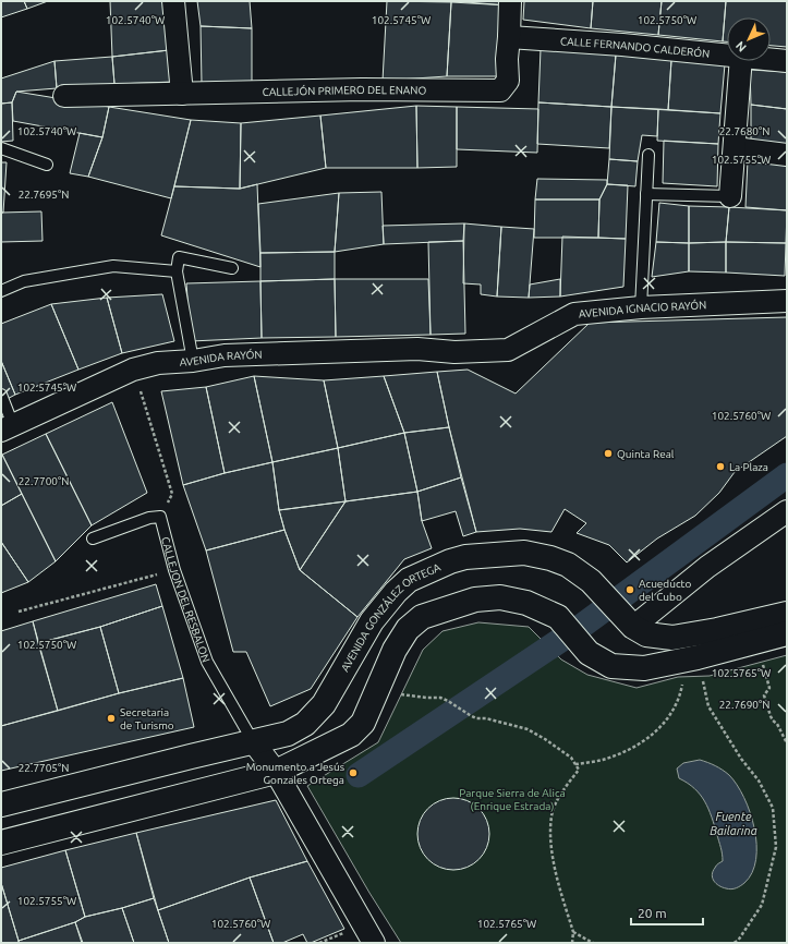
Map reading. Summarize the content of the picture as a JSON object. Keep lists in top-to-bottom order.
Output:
{
  "streets": {
    "street": [
      "CALLE FERNANDO CALDERÓN",
      "CALLEJÓN PRIMERO DEL ENANO",
      "AVENIDA IGNACIO RAYÓN",
      "AVENIDA RAYÓN",
      "AVENIDA GONZÁLEZ ORTEGA"
    ],
    "lane": ["CALLEJON DEL RESBALON"]
  },
  "crossings": [
    ["CALLE FERNANDO CALDERÓN", "CALLEJÓN PRIMERO DEL ENANO"],
    ["AVENIDA IGNACIO RAYÓN", "AVENIDA RAYÓN"],
    ["CALLEJON DEL RESBALON", "AVENIDA GONZÁLEZ ORTEGA"]
  ],
  "water": ["Fuente Bailarina"],
  "parks": ["Parque Sierra de Alica (Enrique Estrada)"],
  "places": [
    "Quinta Real",
    "La Plaza",
    "Acueducto del Cubo",
    "Secretaria de Turismo",
    "Monumento a Jesús Gonzales Ortega"
  ],
  "scale_bar": "20 m",
  "north": "bottom left",
  "coordinates": [
    "102.5740°W",
    "102.5745°W",
    "102.5750°W",
    "22.7680°N",
    "102.5755°W",
    "22.7695°N",
    "102.5760°W",
    "22.7700°N",
    "102.5765°W",
    "22.7690°N",
    "22.7705°N"
  ]
}
